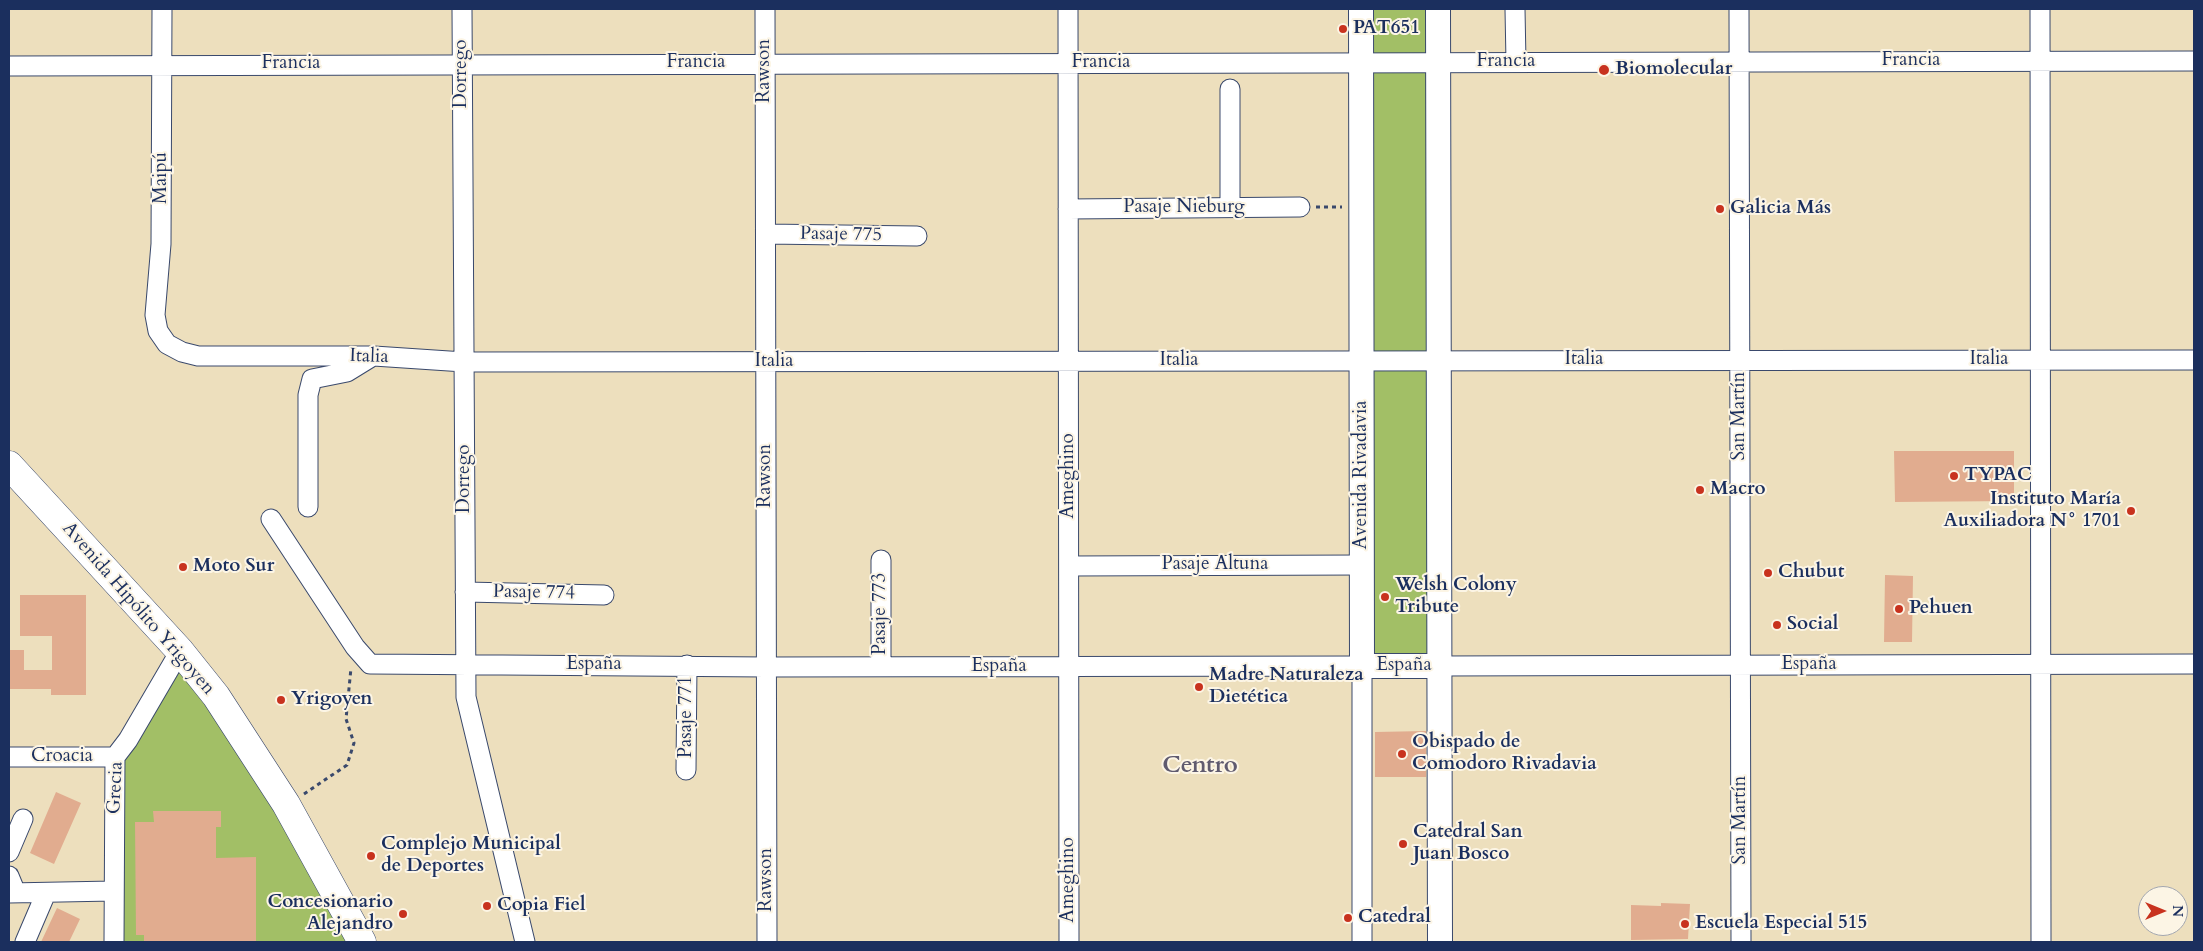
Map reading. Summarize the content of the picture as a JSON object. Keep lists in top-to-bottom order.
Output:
{
  "streets": {
    "highway": ["Avenida Hipólito Yrigoyen"],
    "main road": ["Avenida Rivadavia", "España"],
    "street": [
      "Francia",
      "Rawson",
      "Dorrego",
      "Maipú",
      "Pasaje Nieburg",
      "Pasaje 775",
      "Italia",
      "San Martín",
      "Ameghino",
      "Pasaje Altuna",
      "Pasaje 774",
      "Pasaje 773",
      "Pasaje 771",
      "Croacia",
      "Grecia"
    ]
  },
  "crossings": [
    ["Francia", "Rawson"],
    ["Francia", "Dorrego"],
    ["Francia", "Maipú"],
    ["Francia", "San Martín"],
    ["Francia", "Avenida Rivadavia"],
    ["Francia", "Ameghino"],
    ["Rawson", "Pasaje 775"],
    ["Rawson", "Italia"],
    ["Rawson", "España"],
    ["Dorrego", "Italia"],
    ["Dorrego", "Pasaje 774"],
    ["Dorrego", "España"],
    ["Maipú", "Italia"],
    ["Pasaje Nieburg", "Ameghino"],
    ["Italia", "San Martín"],
    ["Italia", "Avenida Rivadavia"],
    ["Italia", "Ameghino"],
    ["San Martín", "España"],
    ["Avenida Rivadavia", "Pasaje Altuna"],
    ["Avenida Rivadavia", "España"],
    ["Ameghino", "Pasaje Altuna"],
    ["Ameghino", "España"],
    ["Avenida Hipólito Yrigoyen", "Grecia"],
    ["Pasaje 773", "España"],
    ["España", "Pasaje 771"],
    ["Croacia", "Grecia"]
  ],
  "districts": ["Centro"],
  "places": [
    "PAT651",
    "Biomolecular",
    "Galicia Más",
    "TYPAC",
    "Macro",
    "Instituto María Auxiliadora N° 1701",
    "Moto Sur",
    "Chubut",
    "Welsh Colony Tribute",
    "Pehuen",
    "Social",
    "Madre Naturaleza Dietética",
    "Yrigoyen",
    "Obispado de Comodoro Rivadavia",
    "Catedral San Juan Bosco",
    "Complejo Municipal de Deportes",
    "Copia Fiel",
    "Concesionario Alejandro",
    "Catedral",
    "Escuela Especial 515"
  ],
  "north": "right"
}
